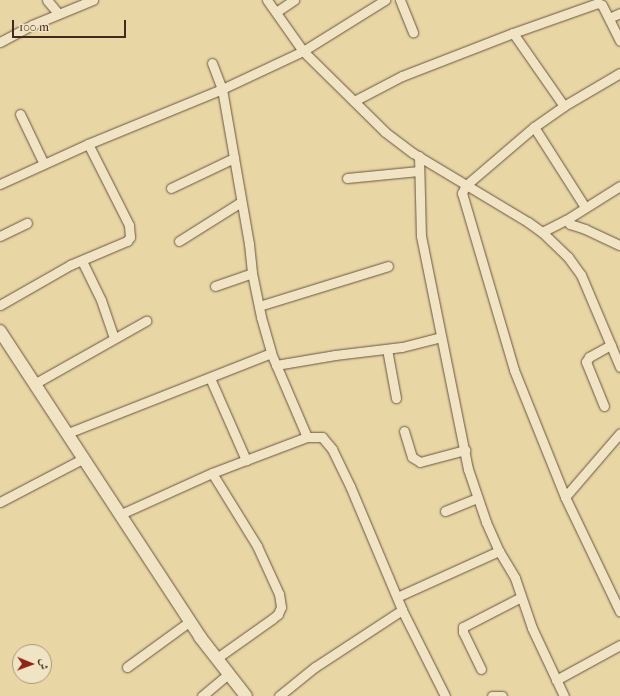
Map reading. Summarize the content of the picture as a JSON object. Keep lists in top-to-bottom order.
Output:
{
  "scale_bar": "100 m",
  "north": "right"
}
